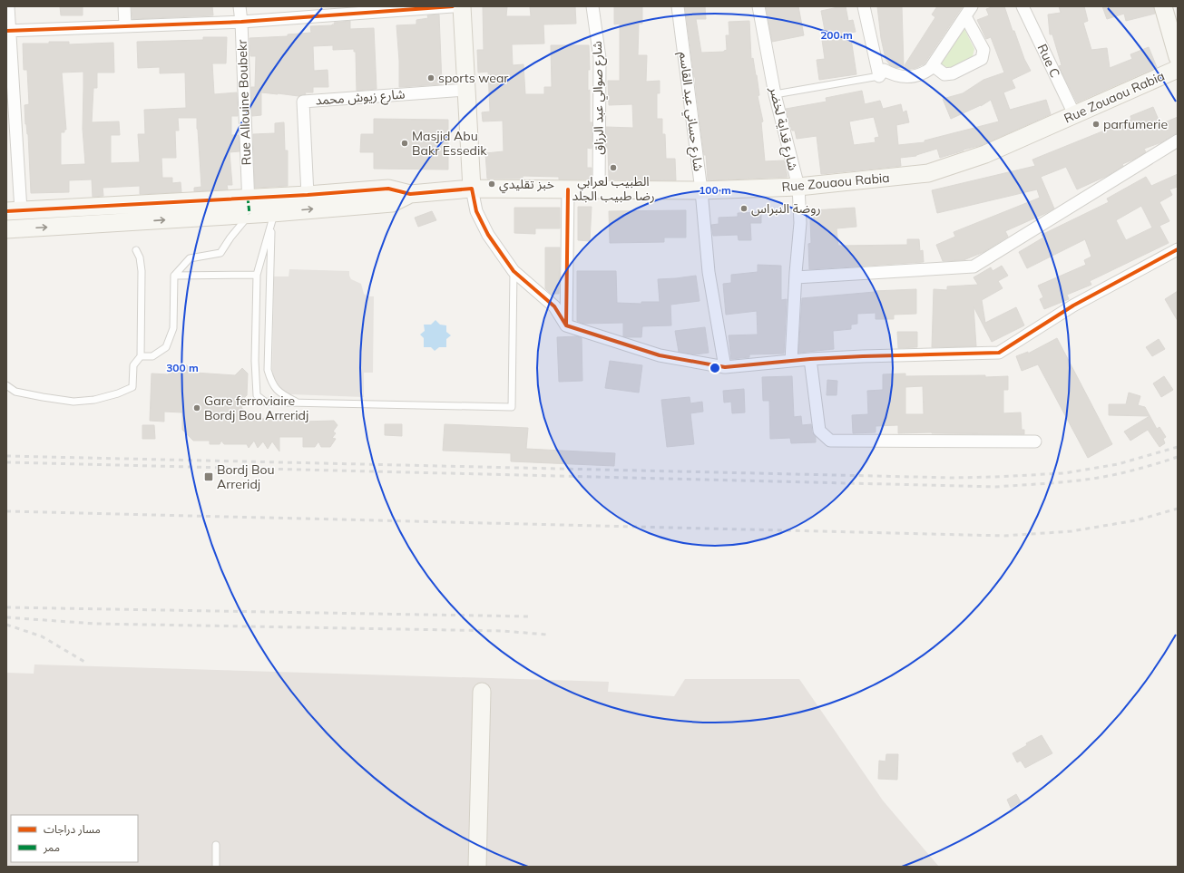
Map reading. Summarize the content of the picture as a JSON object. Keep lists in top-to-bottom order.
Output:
{
  "streets": {
    "street": [
      "Rue C",
      "شارع زيوش محمد",
      "Rue Zouaou Rabia",
      "شارع صوالي عبد الرزاق",
      "Rue Allouine Boubekr",
      "شارع حساني عبد القاسم",
      "شارع قداية لخضر"
    ]
  },
  "crossings": [
    ["Rue C", "Rue Zouaou Rabia"],
    ["Rue Zouaou Rabia", "شارع صوالي عبد الرزاق"],
    ["Rue Zouaou Rabia", "شارع حساني عبد القاسم"],
    ["Rue Zouaou Rabia", "شارع قداية لخضر"]
  ],
  "places": {
    "other": [
      "sports wear",
      "parfumerie",
      "Masjid Abu Bakr Essedik",
      "الطبيب لعرابي رضا طبيب الجلد",
      "خبز تقليدي",
      "روضة النبراس",
      "Gare ferroviaire Bordj Bou Arreridj"
    ],
    "transit": ["Bordj Bou Arreridj"]
  },
  "legend": ["مسار دراجات", "ممر"],
  "rings": ["200 m", "100 m", "300 m"]
}
